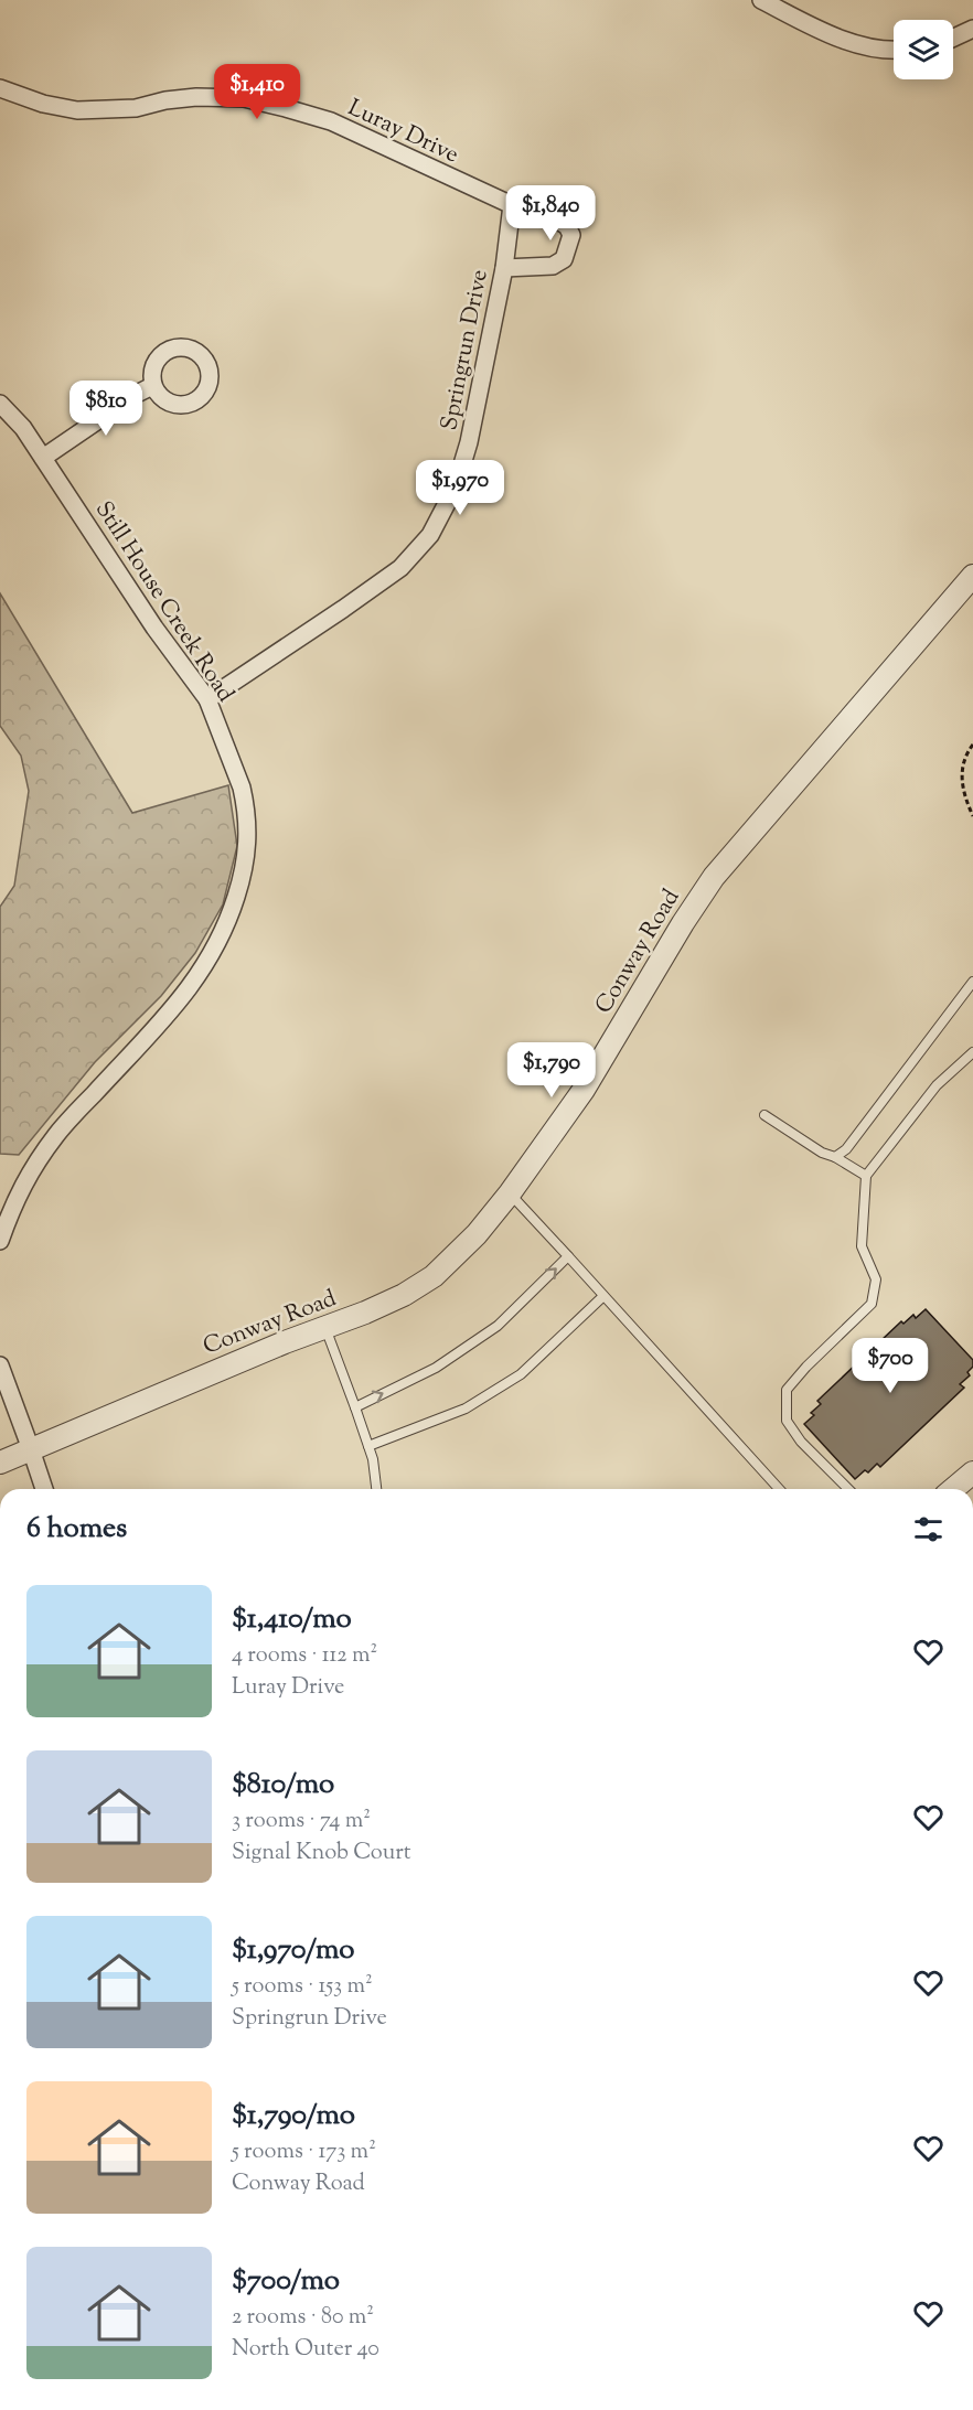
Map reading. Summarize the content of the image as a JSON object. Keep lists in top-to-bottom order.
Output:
{
  "streets": {
    "street": [
      "Luray Drive",
      "Springrun Drive",
      "Still House Creek Road",
      "Conway Road"
    ]
  },
  "crossings": [
    ["Luray Drive", "Springrun Drive"],
    ["Springrun Drive", "Still House Creek Road"]
  ],
  "page": {
    "price": [
      "$1,410",
      "$1,840",
      "$810",
      "$1,970",
      "$1,790",
      "$700"
    ],
    "heading": "6 homes",
    "list": [
      {
        "name": "$1,410/mo",
        "note": "4 rooms · 112 m² · Luray Drive"
      },
      {
        "name": "$810/mo",
        "note": "3 rooms · 74 m² · Signal Knob Court"
      },
      {
        "name": "$1,970/mo",
        "note": "5 rooms · 153 m² · Springrun Drive"
      },
      {
        "name": "$1,790/mo",
        "note": "5 rooms · 173 m² · Conway Road"
      },
      {
        "name": "$700/mo",
        "note": "2 rooms · 80 m² · North Outer 40"
      }
    ]
  }
}
